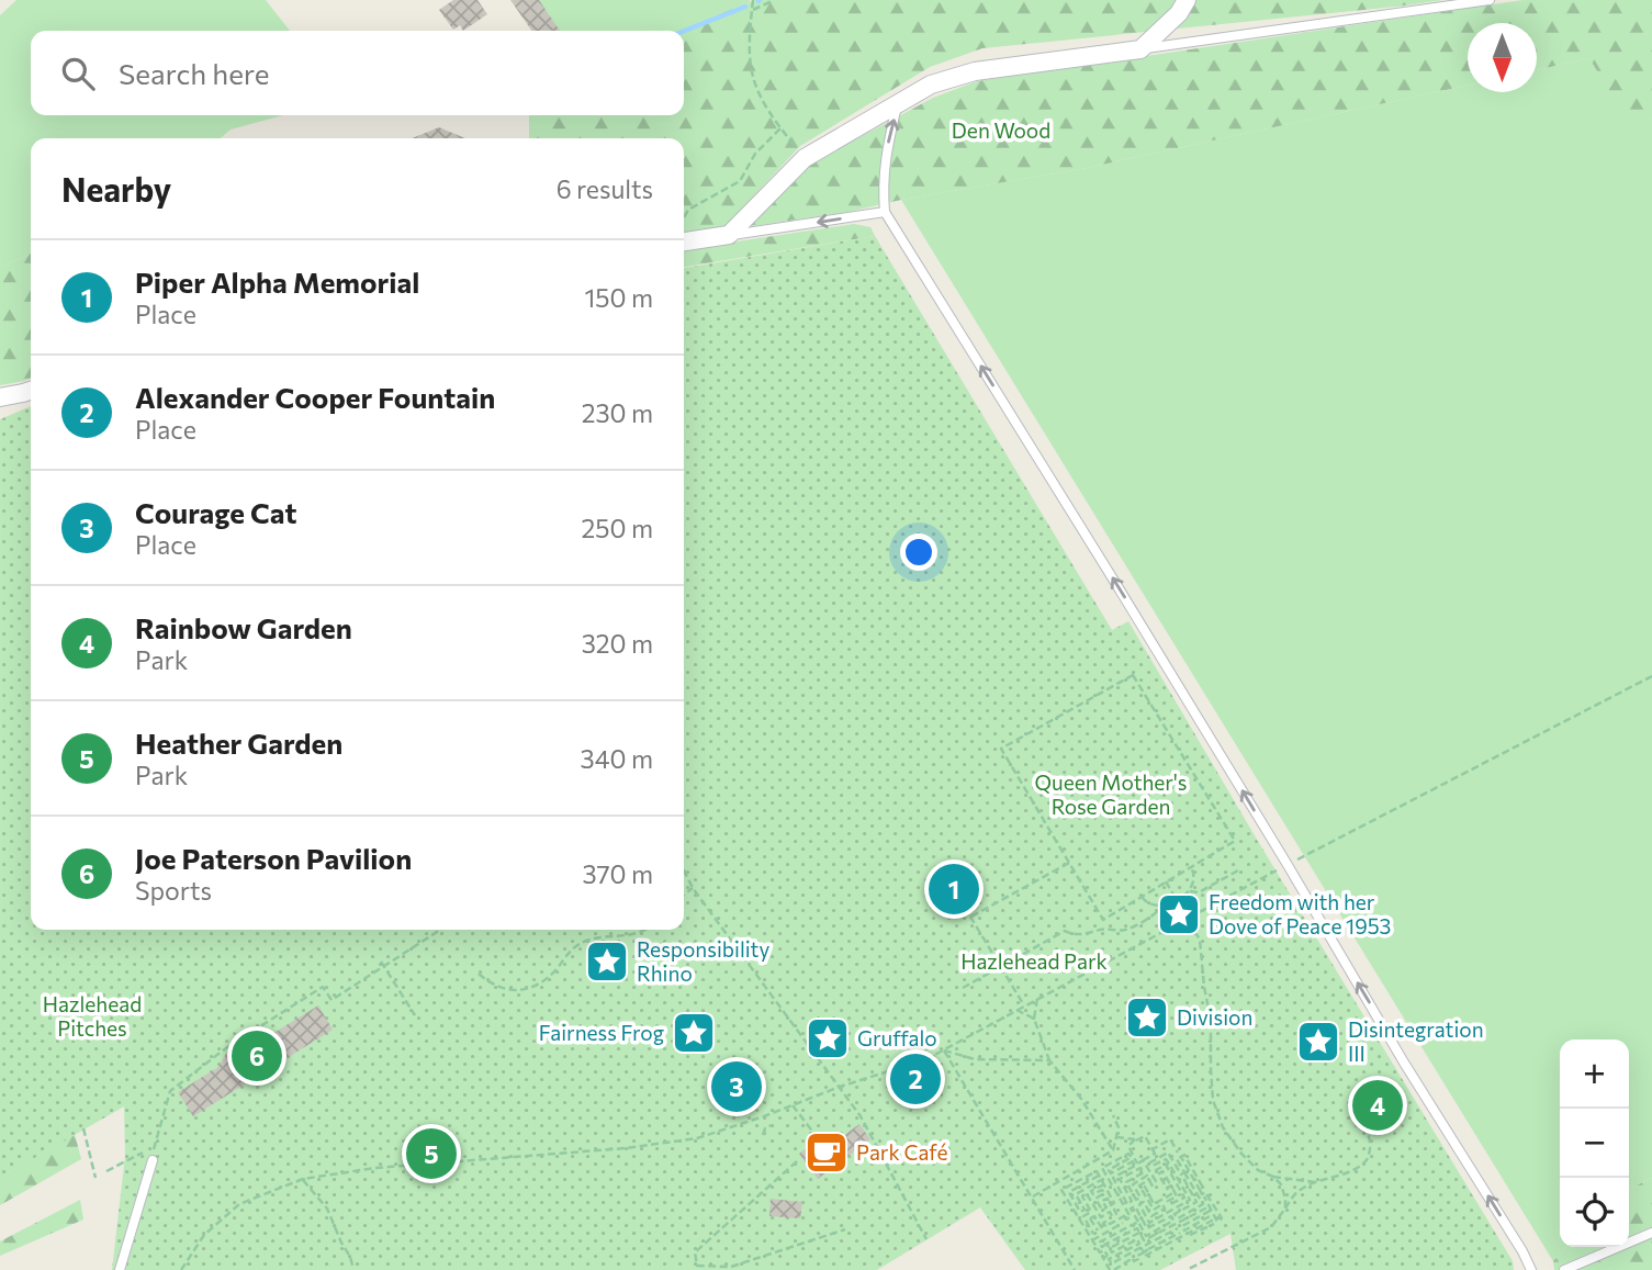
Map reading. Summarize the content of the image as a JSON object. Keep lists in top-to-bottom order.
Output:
{
  "parks": [
    "Den Wood",
    "Queen Mother's Rose Garden",
    "Hazlehead Park",
    "Hazlehead Pitches"
  ],
  "places": {
    "place": [
      "Freedom with her Dove of Peace 1953",
      "Responsibility Rhino",
      "Division",
      "Fairness Frog",
      "Gruffalo",
      "Disintegration III"
    ],
    "cafe": ["Park Café"]
  },
  "north": "bottom",
  "page": {
    "search": "Search here",
    "heading": ["Nearby", "6 results"],
    "list": [
      {
        "mark": "1",
        "name": "Piper Alpha Memorial",
        "note": "Place",
        "value": "150 m"
      },
      {
        "mark": "2",
        "name": "Alexander Cooper Fountain",
        "note": "Place",
        "value": "230 m"
      },
      {
        "mark": "3",
        "name": "Courage Cat",
        "note": "Place",
        "value": "250 m"
      },
      {
        "mark": "4",
        "name": "Rainbow Garden",
        "note": "Park",
        "value": "320 m"
      },
      {
        "mark": "5",
        "name": "Heather Garden",
        "note": "Park",
        "value": "340 m"
      },
      {
        "mark": "6",
        "name": "Joe Paterson Pavilion",
        "note": "Sports",
        "value": "370 m"
      }
    ],
    "pins": [
      "1",
      "6",
      "2",
      "3",
      "4",
      "5"
    ],
    "map_buttons": ["+", "−"]
  }
}
